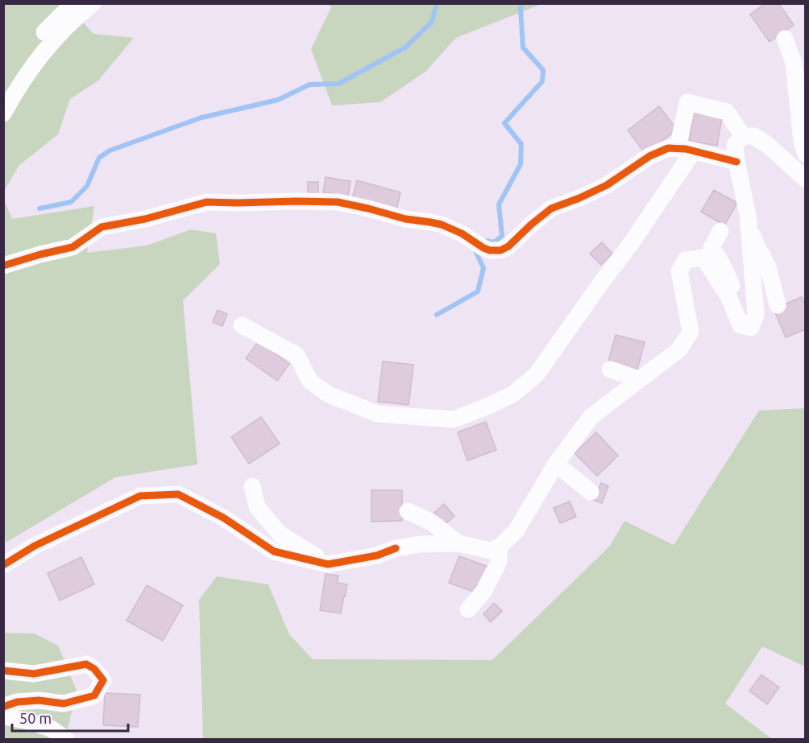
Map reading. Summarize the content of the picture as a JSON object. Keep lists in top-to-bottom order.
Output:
{
  "scale_bar": "50 m"
}
